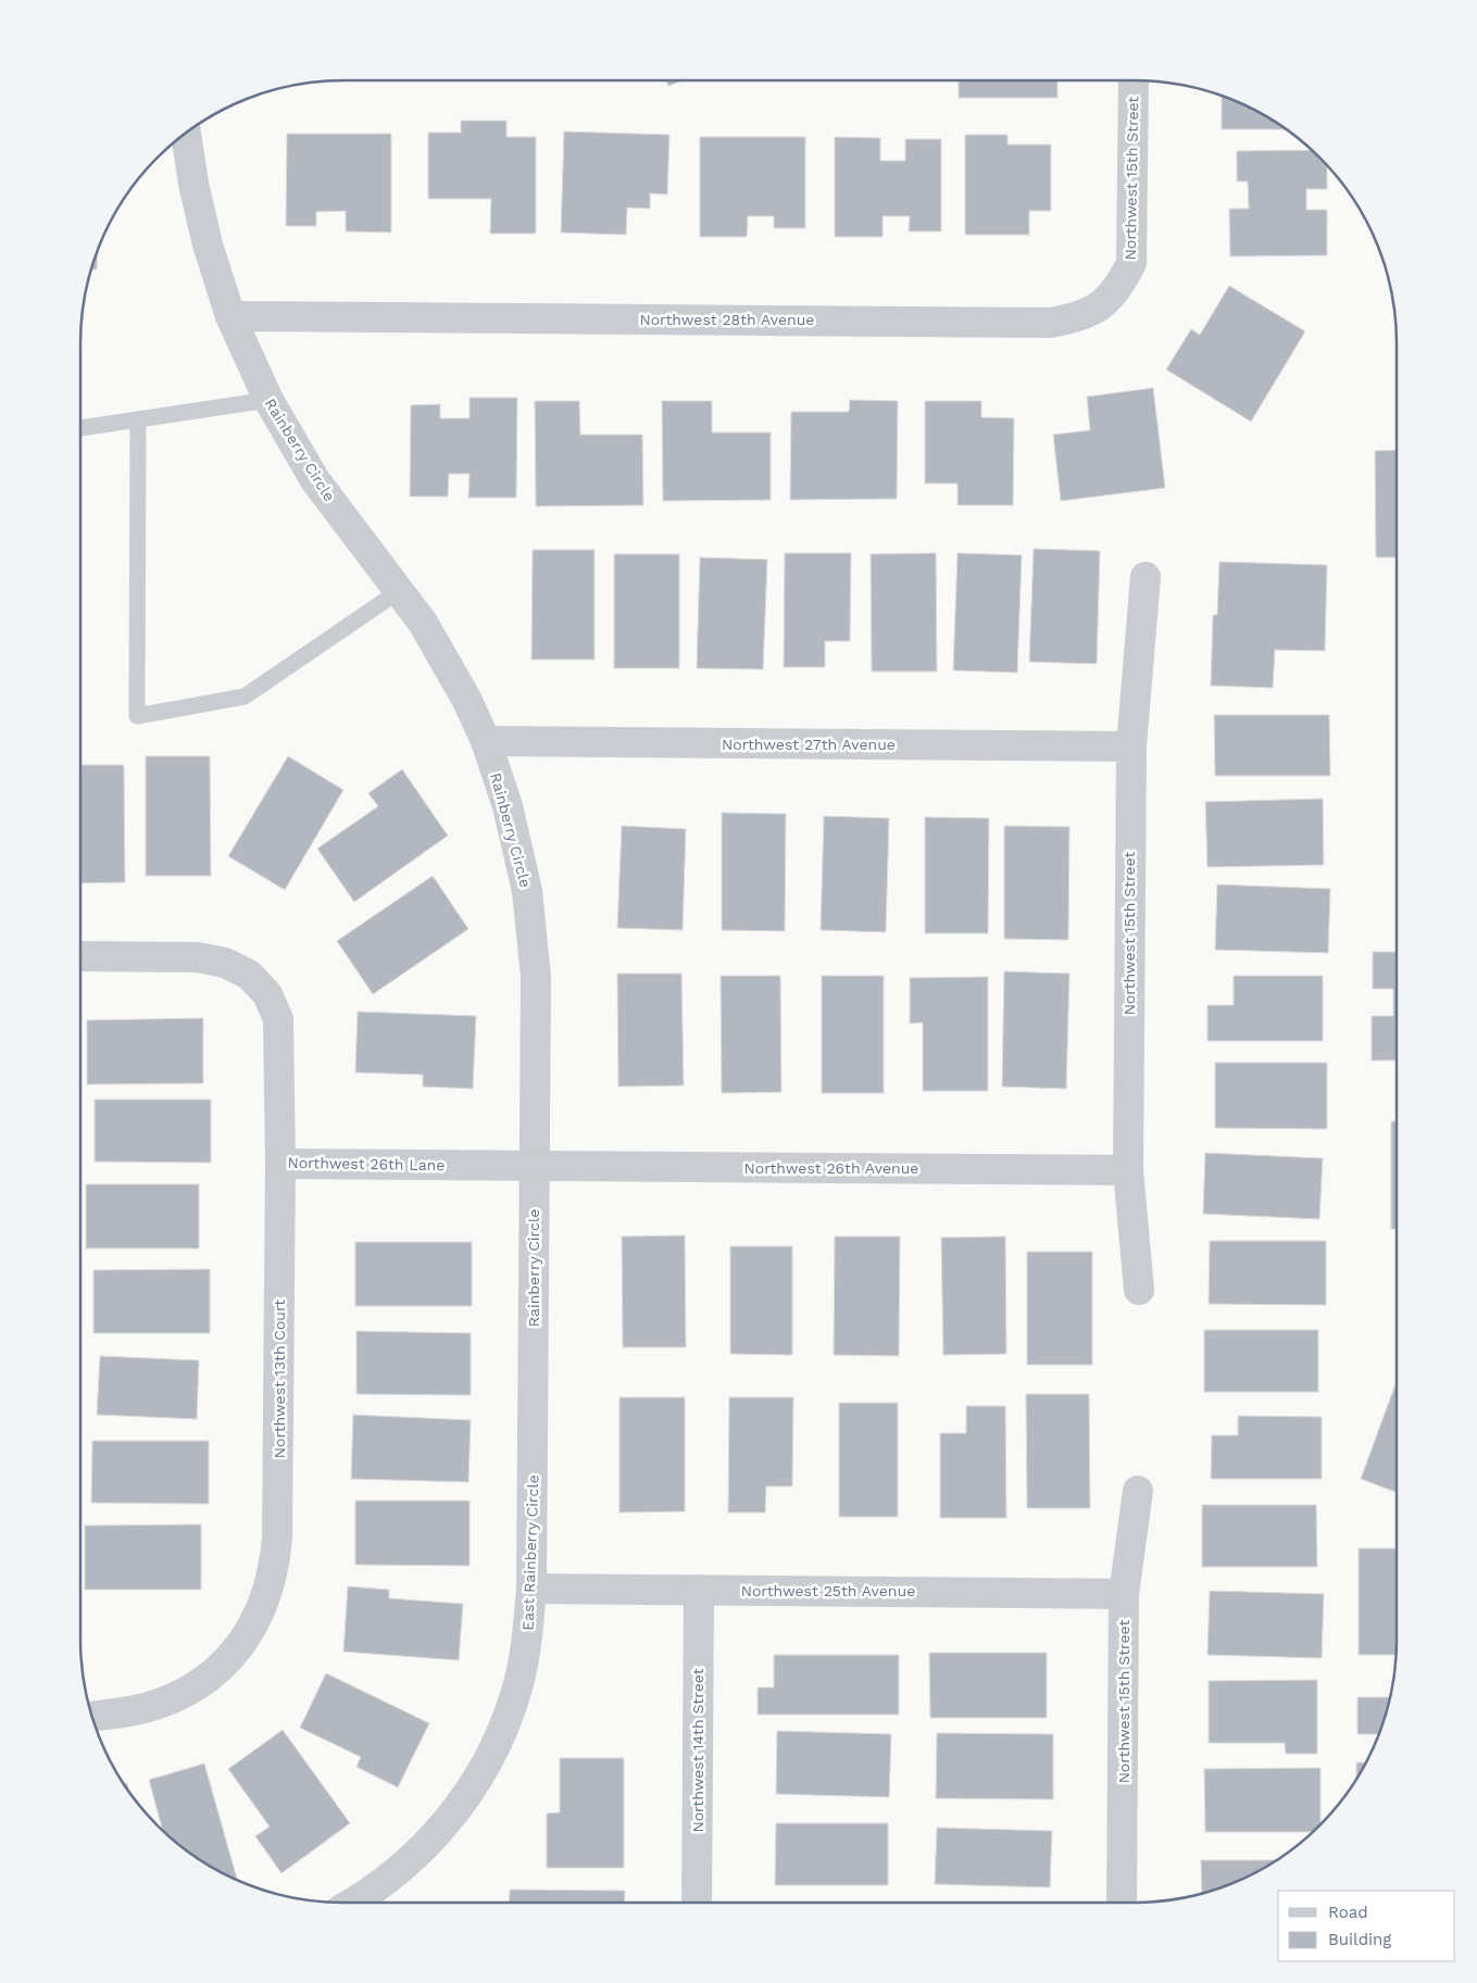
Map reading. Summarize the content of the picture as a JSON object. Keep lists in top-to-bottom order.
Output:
{
  "streets": {
    "street": [
      "Northwest 15th Street",
      "Northwest 28th Avenue",
      "Rainberry Circle",
      "Northwest 27th Avenue",
      "Northwest 26th Lane",
      "Northwest 26th Avenue",
      "Northwest 13th Court",
      "East Rainberry Circle",
      "Northwest 25th Avenue",
      "Northwest 14th Street"
    ]
  },
  "crossings": [
    ["Northwest 15th Street", "Northwest 28th Avenue"],
    ["Northwest 15th Street", "Northwest 27th Avenue"],
    ["Northwest 15th Street", "Northwest 26th Avenue"],
    ["Northwest 15th Street", "Northwest 25th Avenue"],
    ["Northwest 28th Avenue", "Rainberry Circle"],
    ["Rainberry Circle", "Northwest 27th Avenue"],
    ["Rainberry Circle", "Northwest 26th Lane"],
    ["Rainberry Circle", "Northwest 26th Avenue"],
    ["Rainberry Circle", "East Rainberry Circle"],
    ["Northwest 26th Lane", "Northwest 26th Avenue"],
    ["Northwest 26th Lane", "Northwest 13th Court"],
    ["East Rainberry Circle", "Northwest 25th Avenue"],
    ["Northwest 25th Avenue", "Northwest 14th Street"]
  ],
  "legend": ["Road", "Building"]
}
